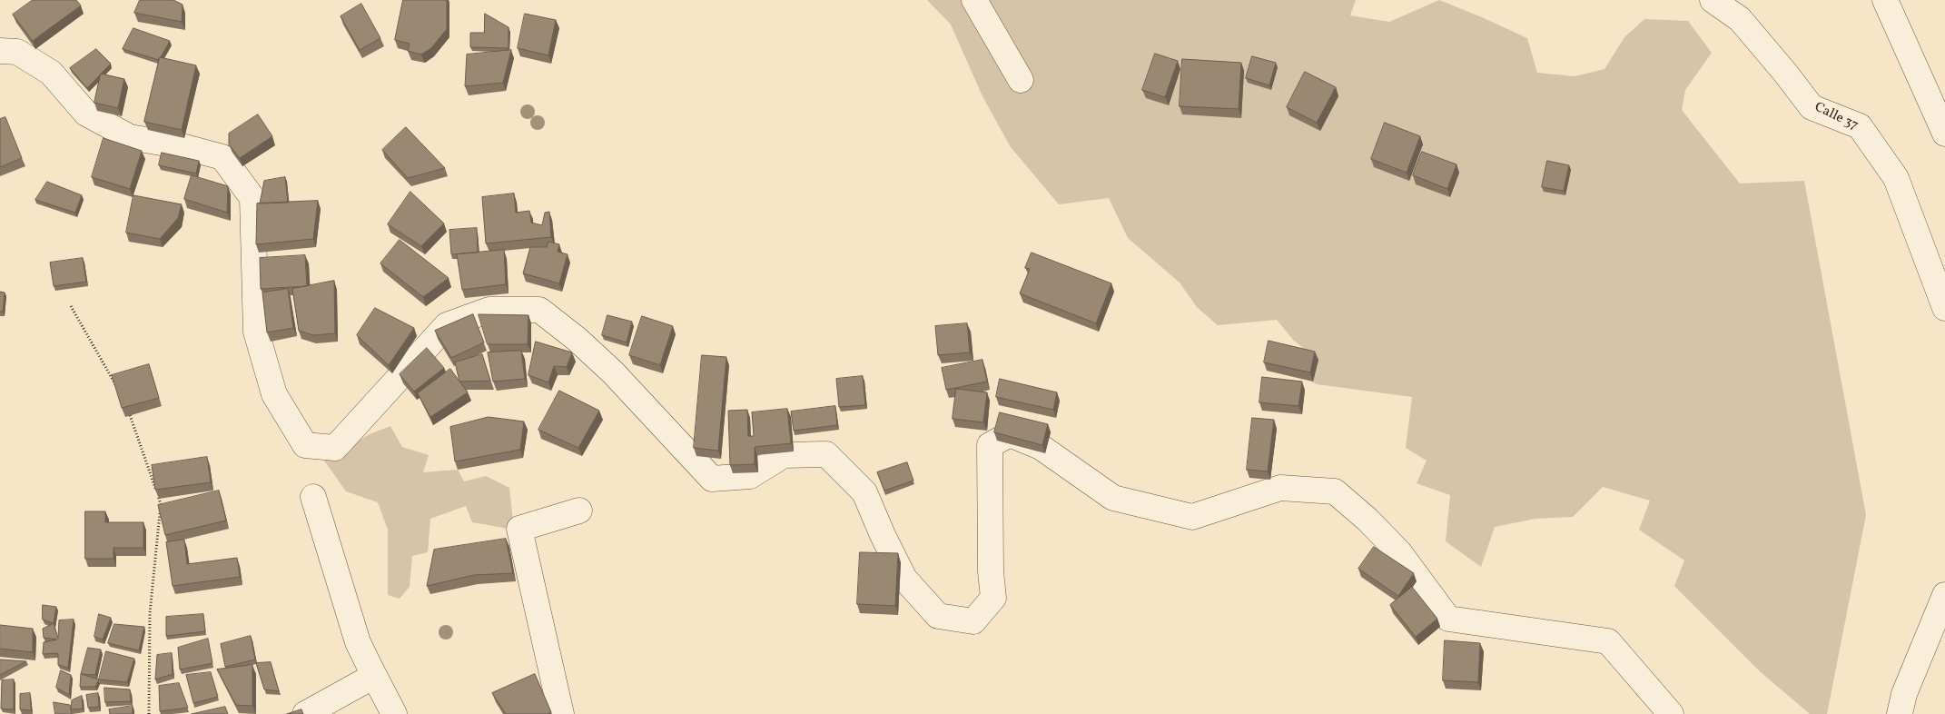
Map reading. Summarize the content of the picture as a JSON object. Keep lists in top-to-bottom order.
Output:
{
  "streets": {
    "street": ["Calle 37"]
  }
}
